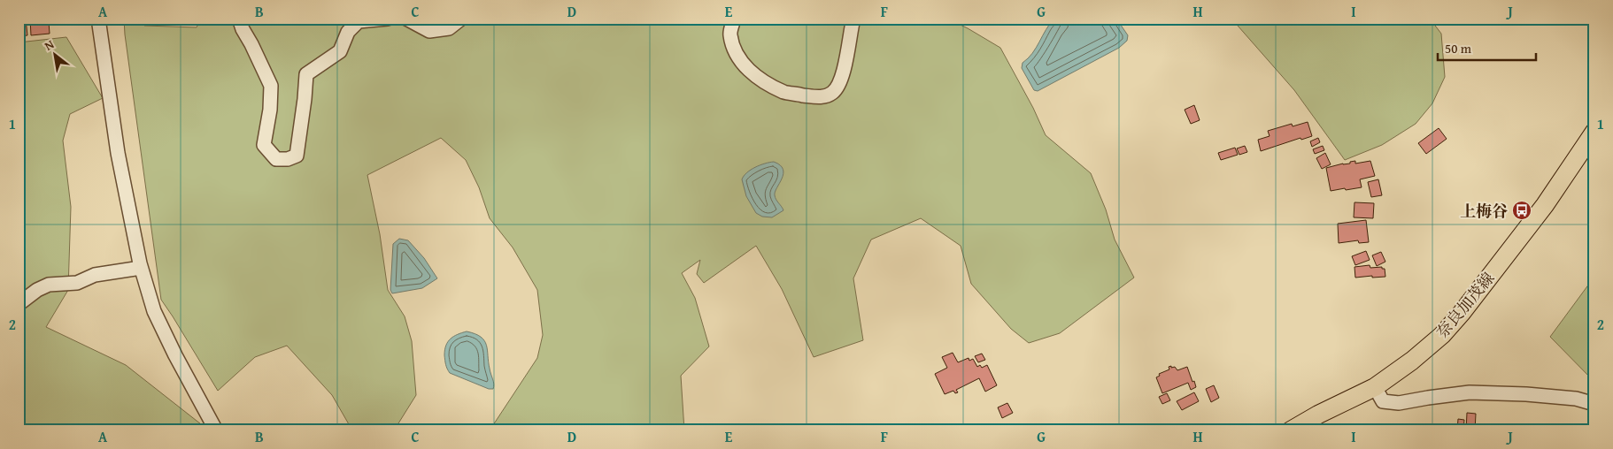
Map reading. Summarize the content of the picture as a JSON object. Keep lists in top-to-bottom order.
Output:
{
  "streets": {
    "main road": ["奈良加茂線"]
  },
  "places": {
    "bus stop": ["上梅谷"]
  },
  "scale_bar": "50 m",
  "north": "top left",
  "grid": {
    "columns": [
      "A",
      "B",
      "C",
      "D",
      "E",
      "F",
      "G",
      "H",
      "I",
      "J"
    ],
    "rows": ["1", "2"]
  }
}
